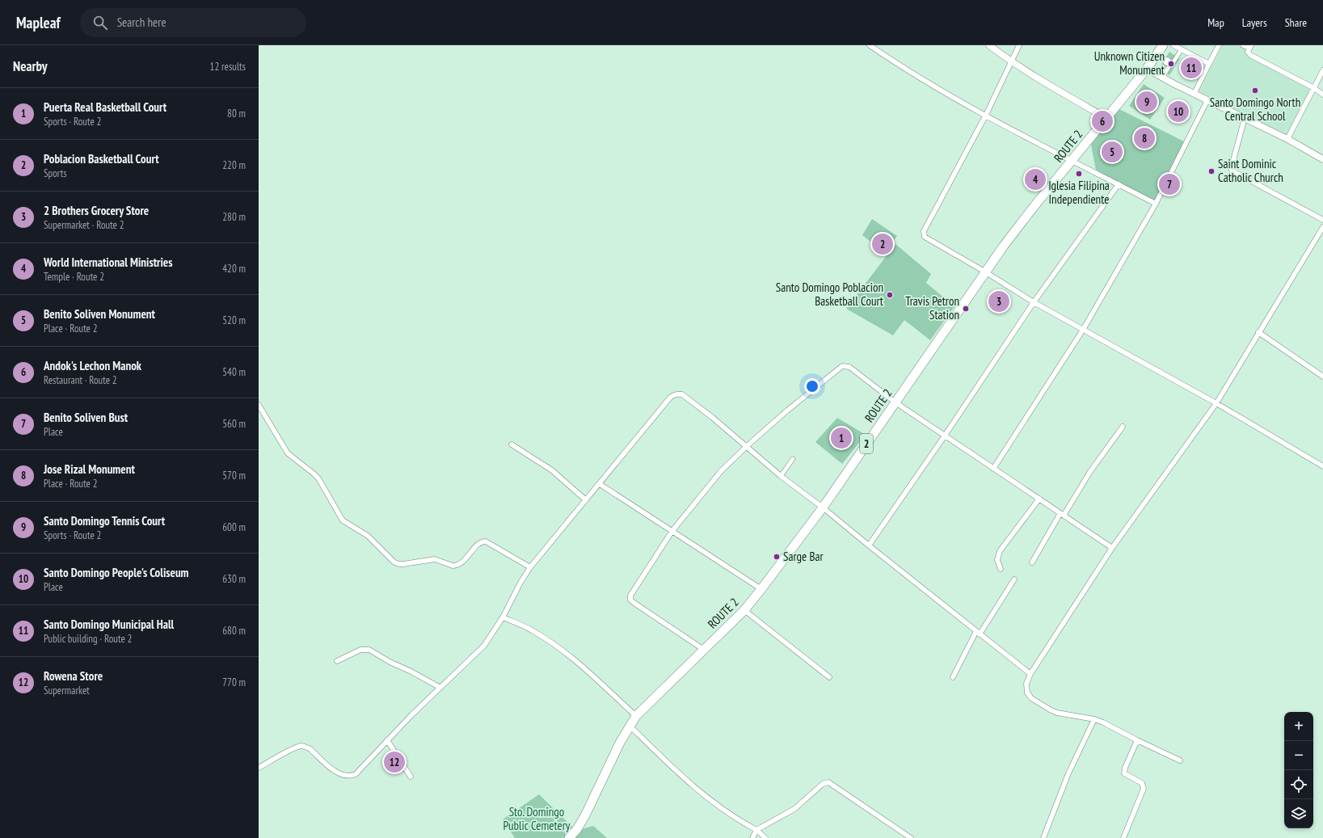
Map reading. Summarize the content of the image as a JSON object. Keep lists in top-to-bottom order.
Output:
{
  "streets": {
    "highway": ["ROUTE 2", "2"]
  },
  "parks": ["Sto. Domingo Public Cemetery"],
  "places": [
    "Unknown Citizen Monument",
    "Santo Domingo North Central School",
    "Saint Dominic Catholic Church",
    "Iglesia Filipina Independiente",
    "Santo Domingo Poblacion Basketball Court",
    "Travis Petron Station",
    "Sarge Bar"
  ],
  "page": {
    "header": "Mapleaf",
    "search": "Search here",
    "nav": ["Map", "Layers", "Share"],
    "heading": ["Nearby", "12 results"],
    "pins": [
      "11",
      "9",
      "10",
      "6",
      "8",
      "5",
      "4",
      "7",
      "2",
      "3",
      "1",
      "12"
    ],
    "list": [
      {
        "mark": "1",
        "name": "Puerta Real Basketball Court",
        "note": "Sports · Route 2",
        "value": "80 m"
      },
      {
        "mark": "2",
        "name": "Poblacion Basketball Court",
        "note": "Sports",
        "value": "220 m"
      },
      {
        "mark": "3",
        "name": "2 Brothers Grocery Store",
        "note": "Supermarket · Route 2",
        "value": "280 m"
      },
      {
        "mark": "4",
        "name": "World International Ministries",
        "note": "Temple · Route 2",
        "value": "420 m"
      },
      {
        "mark": "5",
        "name": "Benito Soliven Monument",
        "note": "Place · Route 2",
        "value": "520 m"
      },
      {
        "mark": "6",
        "name": "Andok's Lechon Manok",
        "note": "Restaurant · Route 2",
        "value": "540 m"
      },
      {
        "mark": "7",
        "name": "Benito Soliven Bust",
        "note": "Place",
        "value": "560 m"
      },
      {
        "mark": "8",
        "name": "Jose Rizal Monument",
        "note": "Place · Route 2",
        "value": "570 m"
      },
      {
        "mark": "9",
        "name": "Santo Domingo Tennis Court",
        "note": "Sports · Route 2",
        "value": "600 m"
      },
      {
        "mark": "10",
        "name": "Santo Domingo People's Coliseum",
        "note": "Place",
        "value": "630 m"
      },
      {
        "mark": "11",
        "name": "Santo Domingo Municipal Hall",
        "note": "Public building · Route 2",
        "value": "680 m"
      },
      {
        "mark": "12",
        "name": "Rowena Store",
        "note": "Supermarket",
        "value": "770 m"
      }
    ],
    "map_buttons": ["+", "−"]
  }
}
